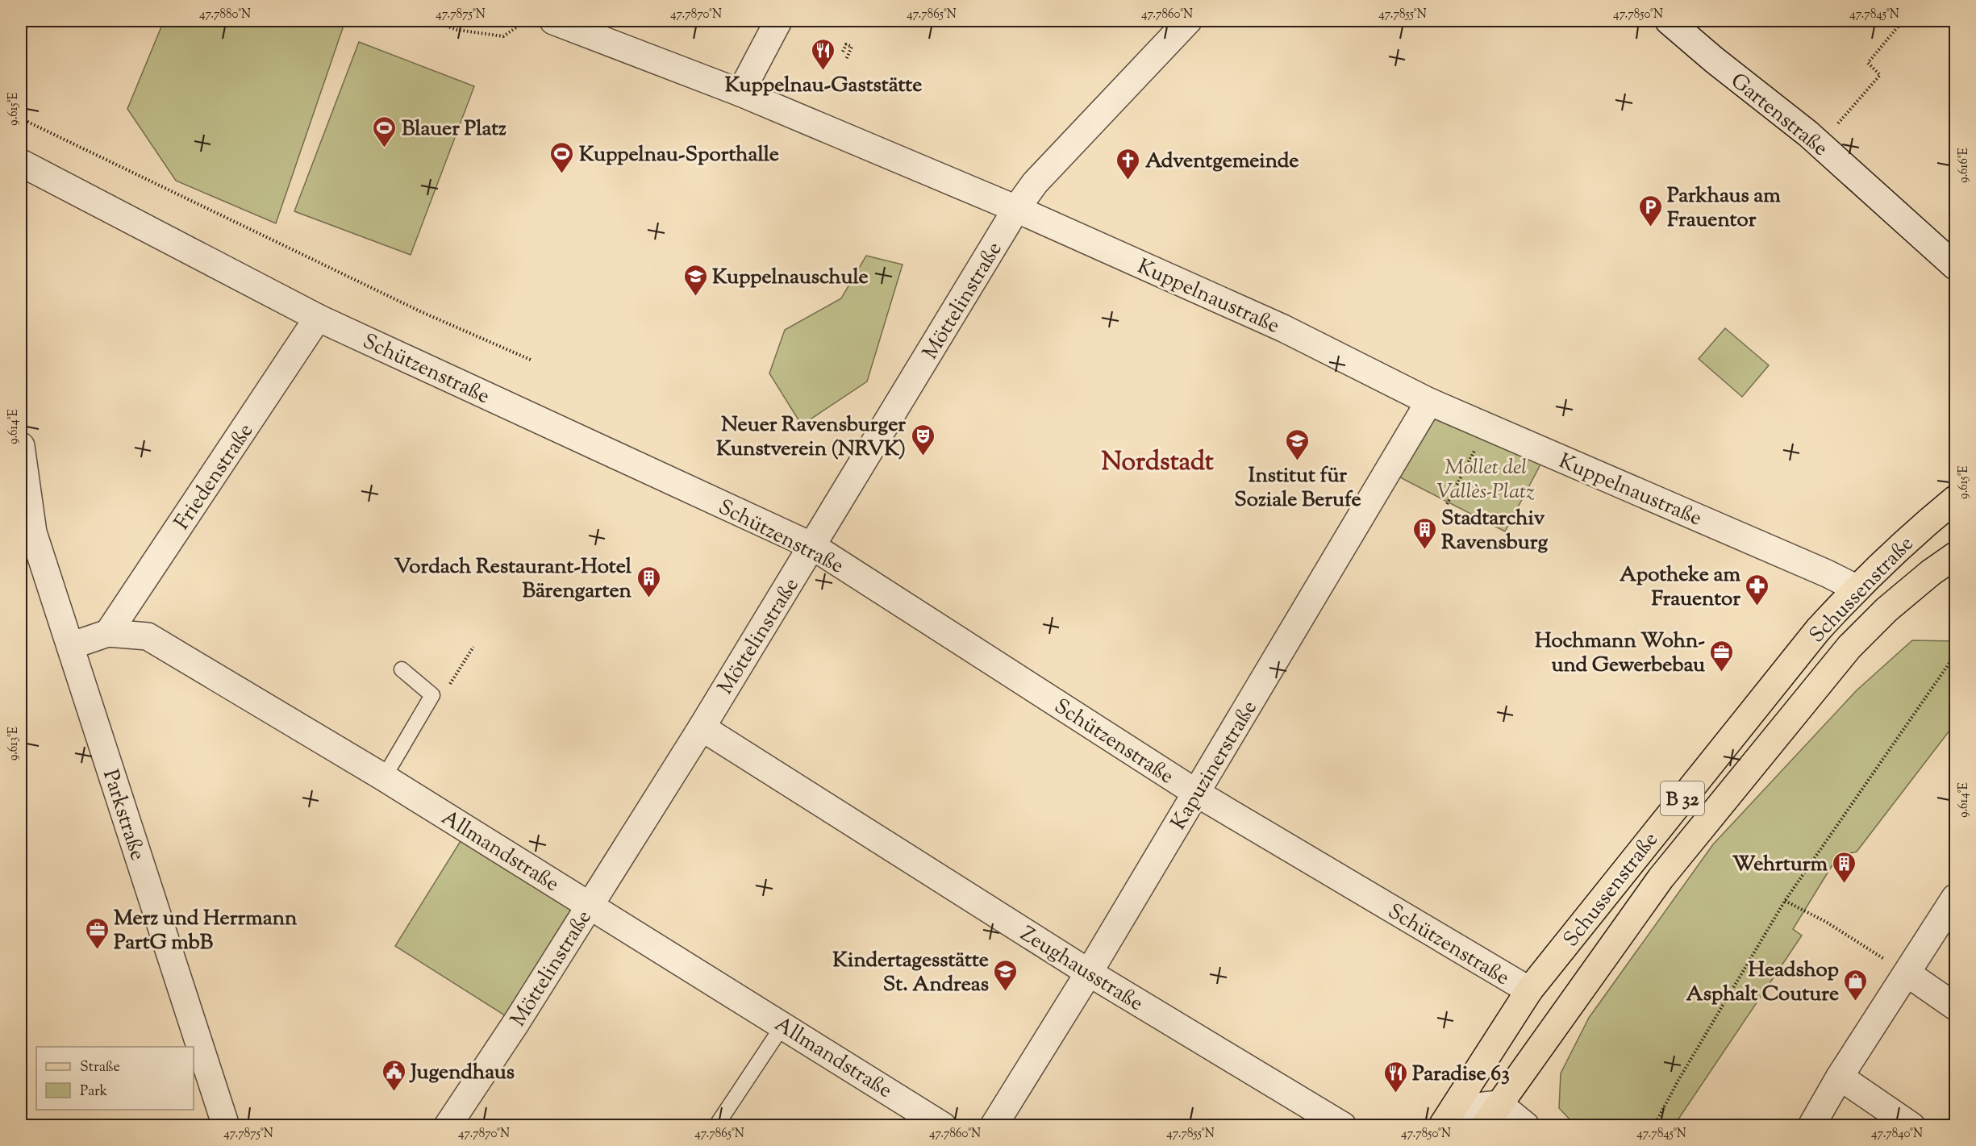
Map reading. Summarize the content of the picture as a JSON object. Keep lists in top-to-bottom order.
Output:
{
  "streets": {
    "main road": ["Schussenstraße", "B 32"],
    "street": [
      "Gartenstraße",
      "Kuppelnaustraße",
      "Möttelinstraße",
      "Schützenstraße",
      "Friedenstraße",
      "Kapuzinerstraße",
      "Parkstraße",
      "Allmandstraße",
      "Zeughausstraße"
    ]
  },
  "crossings": [
    ["Kuppelnaustraße", "Möttelinstraße"],
    ["Kuppelnaustraße", "Schussenstraße"],
    ["Kuppelnaustraße", "Kapuzinerstraße"],
    ["Möttelinstraße", "Schützenstraße"],
    ["Möttelinstraße", "Allmandstraße"],
    ["Möttelinstraße", "Zeughausstraße"],
    ["Schützenstraße", "Friedenstraße"],
    ["Schützenstraße", "Schussenstraße"],
    ["Schützenstraße", "Kapuzinerstraße"],
    ["Friedenstraße", "Allmandstraße"],
    ["Kapuzinerstraße", "Zeughausstraße"],
    ["Parkstraße", "Allmandstraße"]
  ],
  "districts": ["Nordstadt"],
  "parks": ["Mollet del Vallès-Platz"],
  "places": {
    "restaurant": ["Kuppelnau-Gaststätte", "Paradise 63"],
    "sports": ["Blauer Platz", "Kuppelnau-Sporthalle"],
    "church": ["Adventgemeinde"],
    "parking": ["Parkhaus am Frauentor"],
    "school or university": ["Kuppelnauschule", "Institut für Soziale Berufe", "Kindertagesstätte St. Andreas"],
    "theatre": ["Neuer Ravensburger Kunstverein (NRVK)"],
    "building": ["Stadtarchiv Ravensburg", "Vordach Restaurant-Hotel Bärengarten", "Wehrturm"],
    "pharmacy": ["Apotheke am Frauentor"],
    "office": ["Hochmann Wohn- und Gewerbebau", "Merz und Herrmann PartG mbB"],
    "shop": ["Headshop Asphalt Couture"],
    "public building": ["Jugendhaus"]
  },
  "legend": ["Straße", "Park"],
  "coordinates": [
    "47.7880°N",
    "47.7875°N",
    "47.7870°N",
    "47.7865°N",
    "47.7860°N",
    "47.7855°N",
    "47.7850°N",
    "47.7845°N",
    "9.615°E",
    "9.616°E",
    "9.614°E",
    "9.613°E",
    "47.7840°N"
  ]
}
